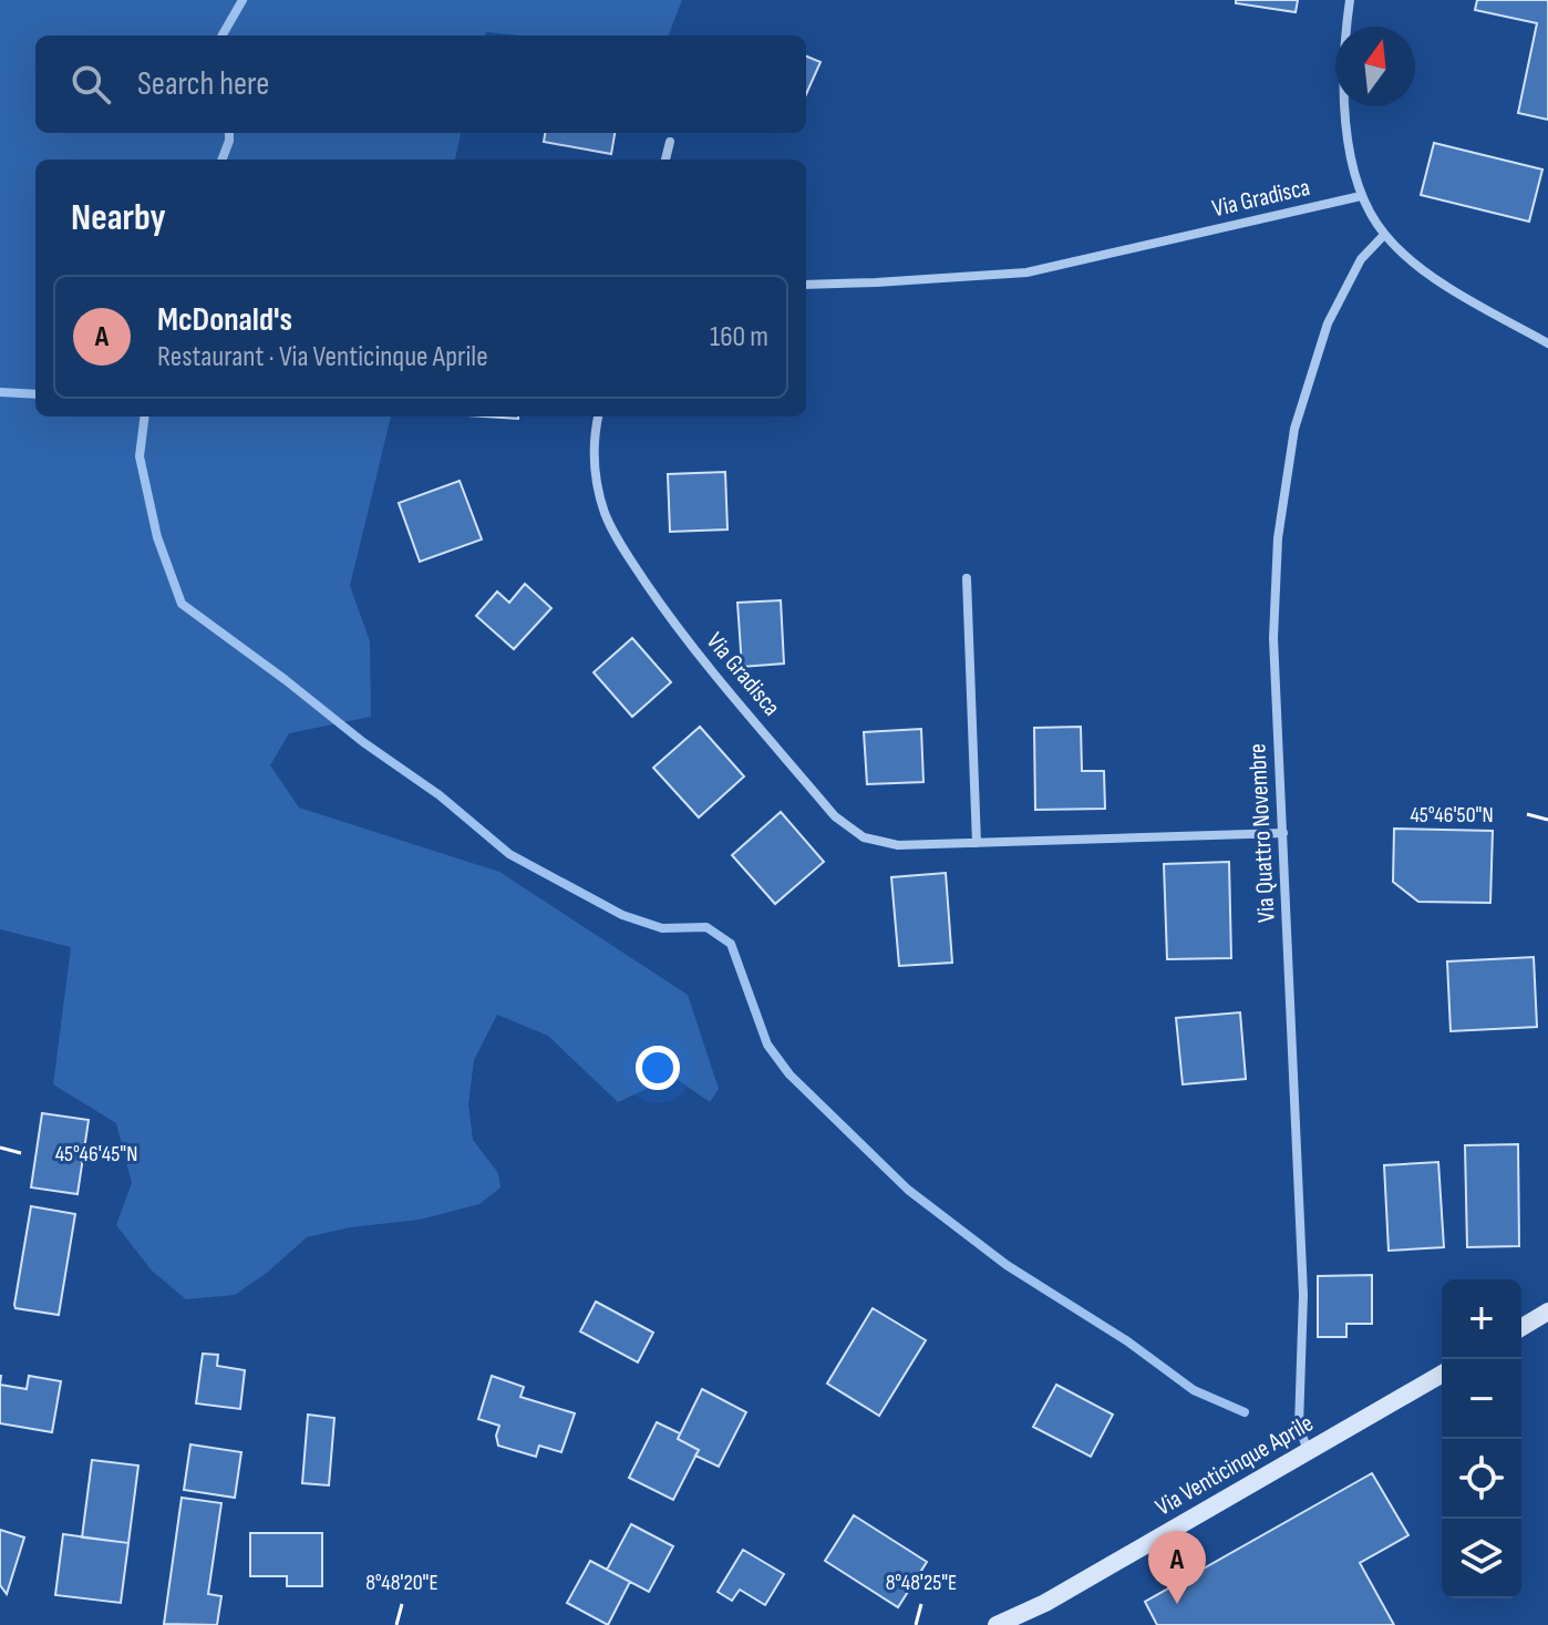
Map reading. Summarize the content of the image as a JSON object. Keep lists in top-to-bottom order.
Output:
{
  "streets": {
    "main road": ["Via Venticinque Aprile"],
    "street": ["Via Gradisca", "Via Quattro Novembre"]
  },
  "crossings": [
    ["Via Gradisca", "Via Quattro Novembre"],
    ["Via Quattro Novembre", "Via Venticinque Aprile"]
  ],
  "north": "top",
  "page": {
    "search": "Search here",
    "heading": "Nearby",
    "list": [
      {
        "mark": "A",
        "name": "McDonald's",
        "note": "Restaurant · Via Venticinque Aprile",
        "value": "160 m"
      }
    ],
    "map_buttons": ["+", "−"],
    "pins": "A"
  },
  "coordinates": [
    "45°46'50\"N",
    "45°46'45\"N",
    "8°48'20\"E",
    "8°48'25\"E"
  ]
}
